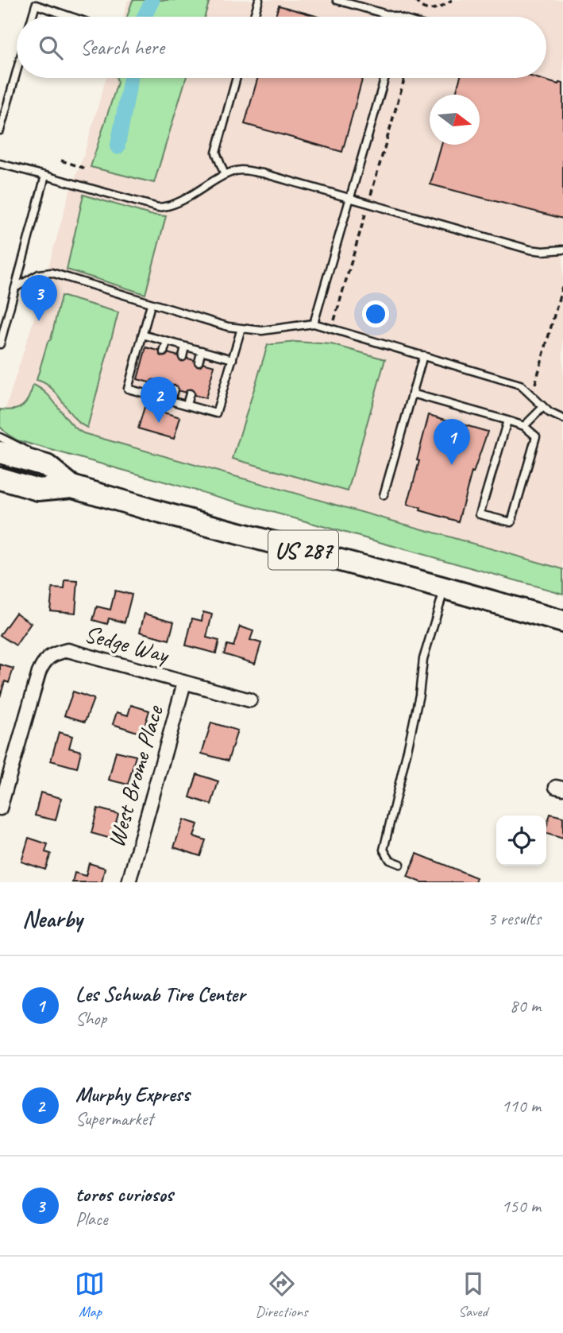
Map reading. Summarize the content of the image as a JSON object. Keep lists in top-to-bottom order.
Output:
{
  "streets": {
    "main road": ["US 287"],
    "street": ["Sedge Way", "West Brome Place"]
  },
  "crossings": [
    ["Sedge Way", "West Brome Place"]
  ],
  "north": "right",
  "page": {
    "search": "Search here",
    "pins": ["3", "2", "1"],
    "heading": ["Nearby", "3 results"],
    "list": [
      {
        "mark": "1",
        "name": "Les Schwab Tire Center",
        "note": "Shop",
        "value": "80 m"
      },
      {
        "mark": "2",
        "name": "Murphy Express",
        "note": "Supermarket",
        "value": "110 m"
      },
      {
        "mark": "3",
        "name": "toros curiosos",
        "note": "Place",
        "value": "150 m"
      }
    ],
    "nav": ["Map", "Directions", "Saved"]
  }
}
